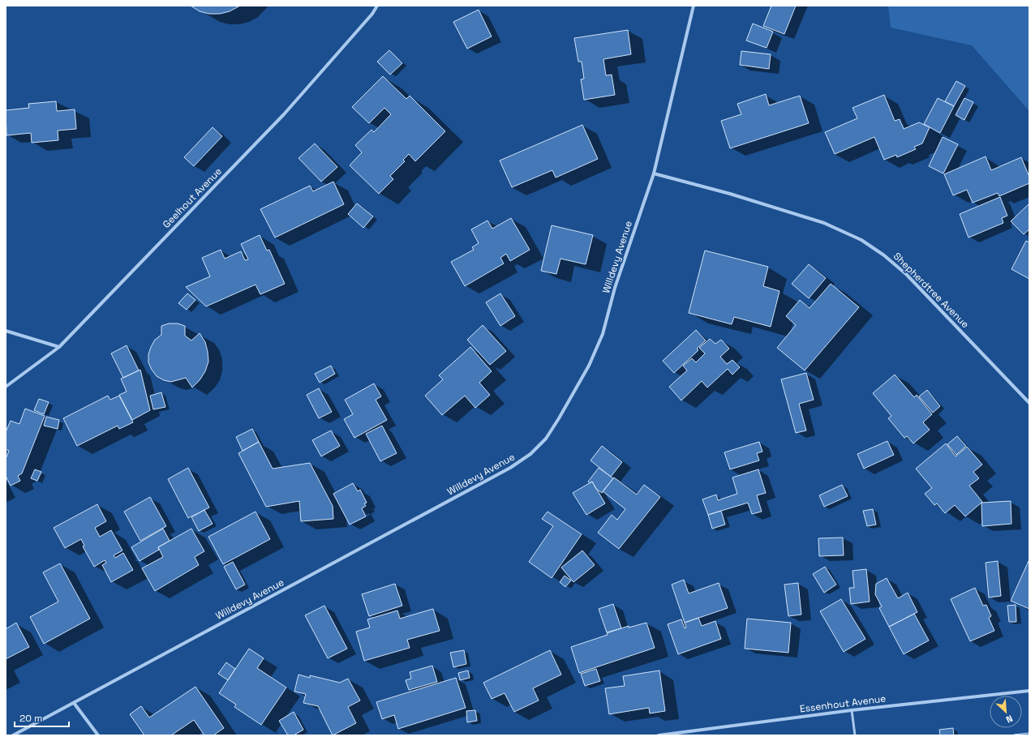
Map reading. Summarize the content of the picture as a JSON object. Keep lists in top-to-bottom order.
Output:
{
  "streets": {
    "street": [
      "Geelhout Avenue",
      "Willdevy Avenue",
      "Shepherdtree Avenue",
      "Essenhout Avenue"
    ]
  },
  "crossings": [
    ["Willdevy Avenue", "Shepherdtree Avenue"]
  ],
  "scale_bar": "20 m",
  "north": "bottom right"
}
